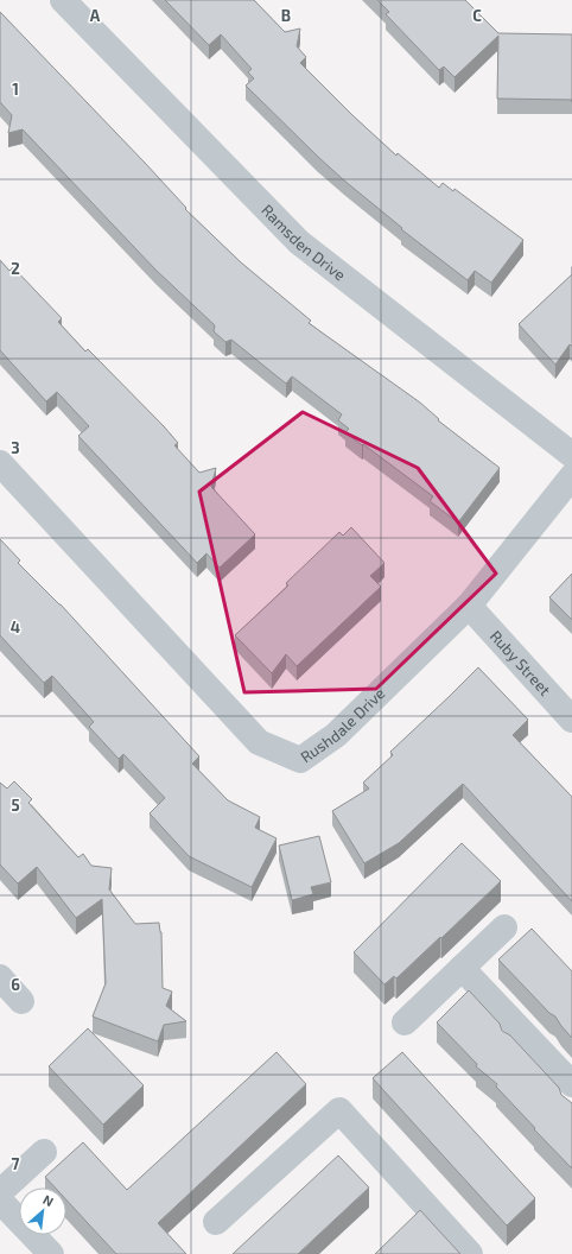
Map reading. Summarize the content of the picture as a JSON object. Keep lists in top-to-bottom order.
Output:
{
  "streets": {
    "street": ["Ramsden Drive", "Ruby Street", "Rushdale Drive"]
  },
  "crossings": [
    ["Ruby Street", "Rushdale Drive"]
  ],
  "north": "top right",
  "grid": {
    "columns": ["A", "B", "C"],
    "rows": [
      "1",
      "2",
      "3",
      "4",
      "5",
      "6",
      "7"
    ]
  }
}
